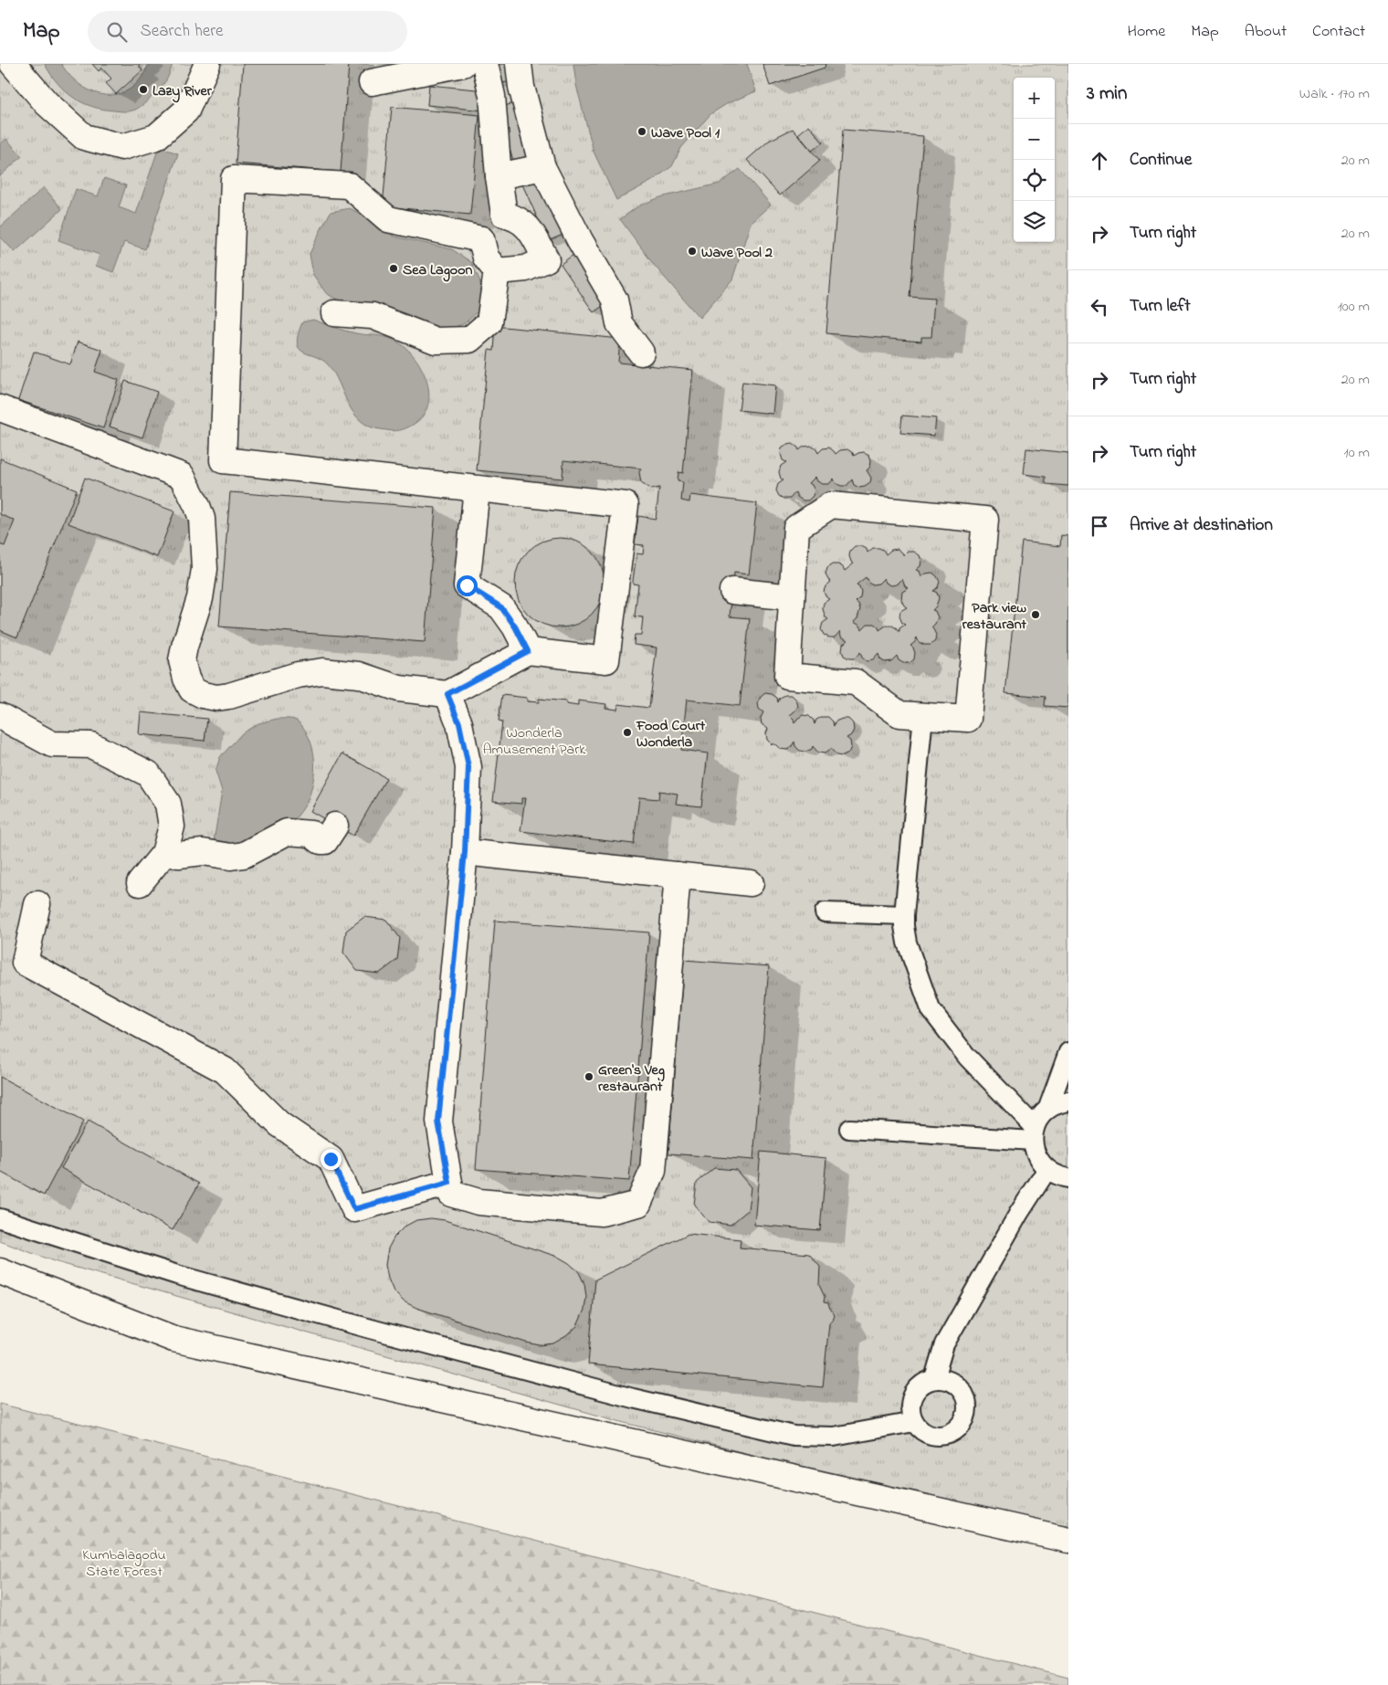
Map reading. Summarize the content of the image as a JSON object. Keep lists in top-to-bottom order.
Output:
{
  "parks": ["Wonderla Amusement Park", "Kumbalagodu State Forest"],
  "places": [
    "Lazy River",
    "Wave Pool 1",
    "Wave Pool 2",
    "Sea Lagoon",
    "Park view restaurant",
    "Food Court Wonderla",
    "Green's Veg restaurant"
  ],
  "page": {
    "header": "Map",
    "search": "Search here",
    "nav": [
      "Home",
      "Map",
      "About",
      "Contact"
    ],
    "heading": ["3 min", "Walk · 170 m"],
    "map_buttons": ["+", "−"],
    "list": [
      ["Continue", "20 m"],
      ["Turn right", "20 m"],
      ["Turn left", "100 m"],
      ["Turn right", "20 m"],
      ["Turn right", "10 m"],
      "Arrive at destination"
    ]
  }
}
